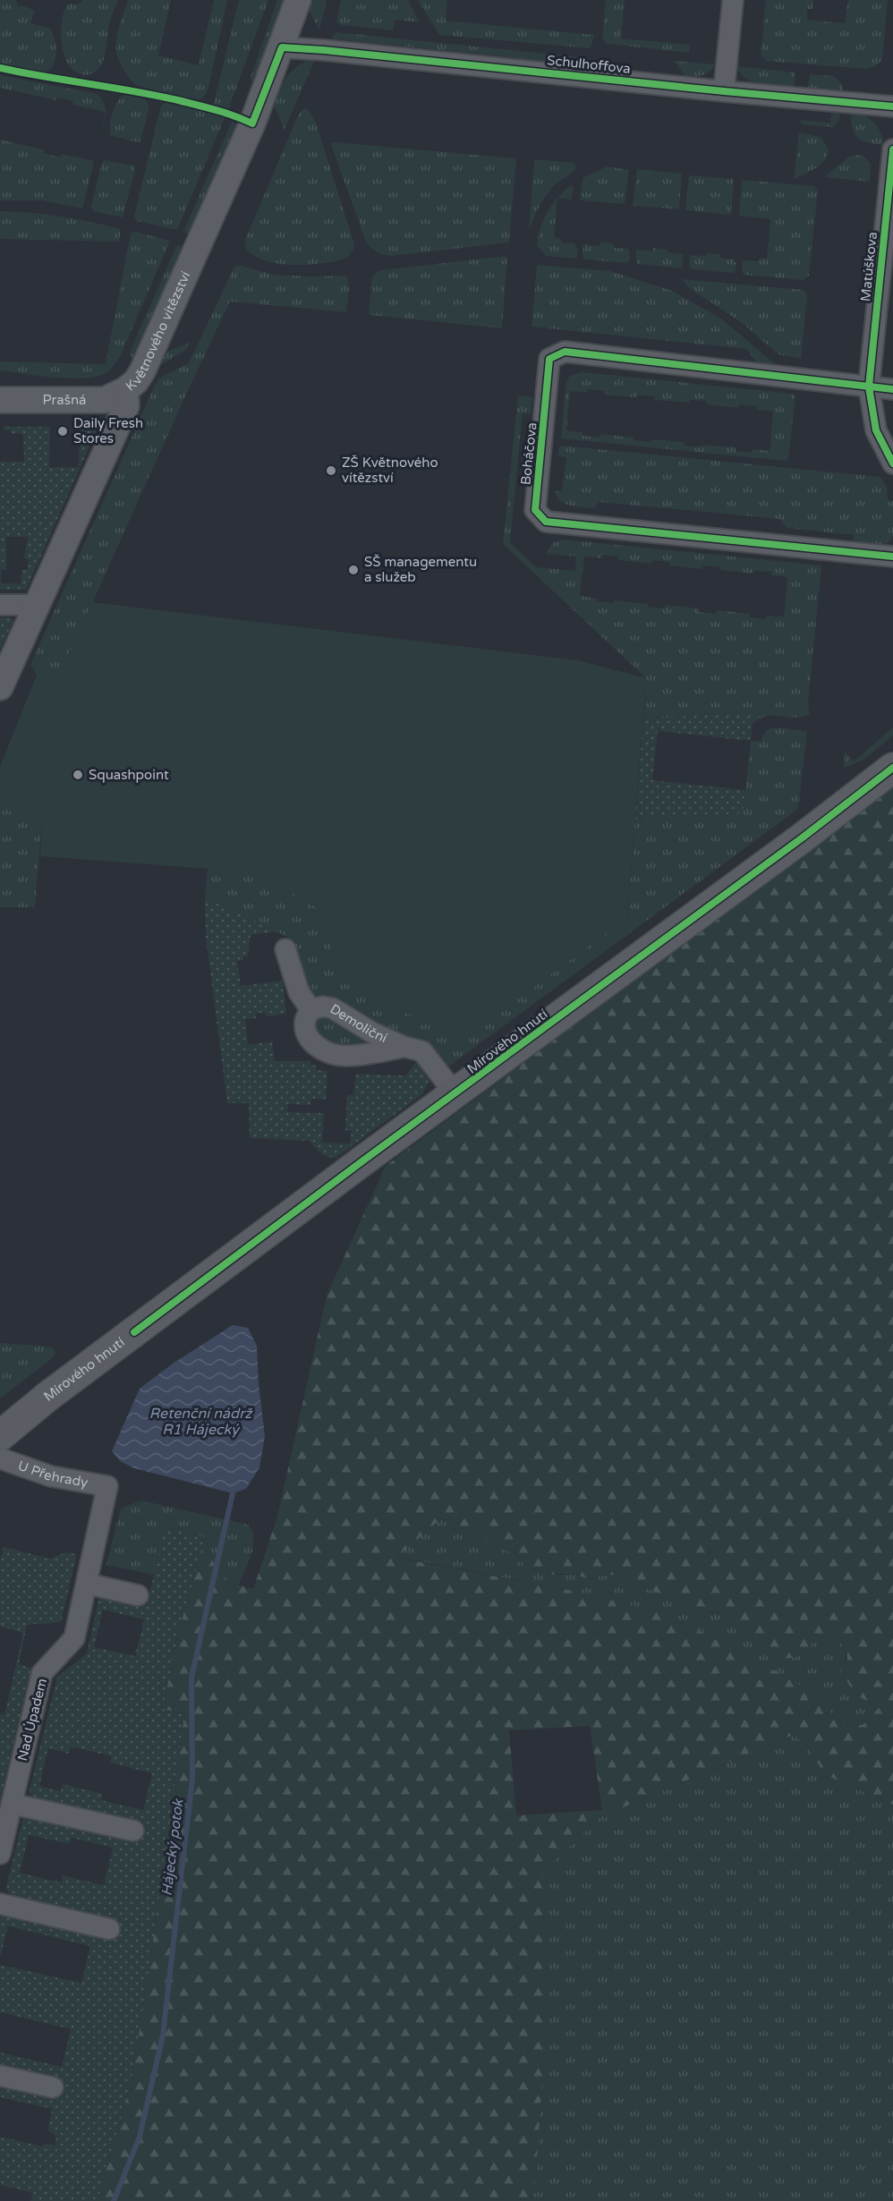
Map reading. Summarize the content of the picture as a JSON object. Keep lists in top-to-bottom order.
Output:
{
  "streets": {
    "main road": ["Mírového hnutí"],
    "street": [
      "Schulhoffova",
      "Matúškova",
      "Květnového vítězství",
      "Prašná",
      "Boháčova",
      "Demoliční",
      "U Přehrady",
      "Nad Úpadem"
    ]
  },
  "crossings": [
    ["Schulhoffova", "Květnového vítězství"],
    ["Matúškova", "Boháčova"],
    ["Květnového vítězství", "Prašná"],
    ["Demoliční", "Mírového hnutí"],
    ["U Přehrady", "Nad Úpadem"]
  ],
  "water": ["Retenční nádrž R1 Hájecký", "Hájecký potok"],
  "places": [
    "Daily Fresh Stores",
    "ZŠ Květnového vítězství",
    "SŠ managementu a služeb",
    "Squashpoint"
  ]
}
